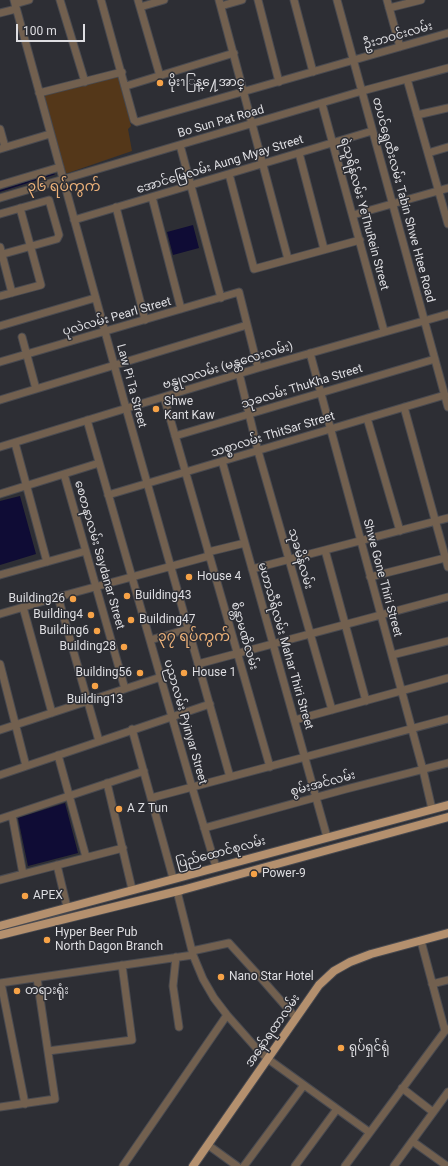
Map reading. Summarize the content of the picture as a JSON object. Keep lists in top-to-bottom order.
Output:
{
  "streets": {
    "main road": ["ပြည်ထောင်စုလမ်း", "အနော်ရထာလမ်း"],
    "street": [
      "ဦးဘဝင်းလမ်း",
      "Bo Sun Pat Road",
      "အောင်မြေလမ်း Aung Myay Street",
      "တပင်ရွှေထီးလမ်း Tabin Shwe Htee Road",
      "ရဲသူရိန်လမ်း YeThuRein Street",
      "ပုလဲလမ်း Pearl Street",
      "ဗန္ဓုလလမ်း (မန္တလေးလမ်း)",
      "Law Pi Ta Street",
      "သုခလမ်း ThuKha Street",
      "သစ္စာလမ်း ThitSar Street",
      "စေတနာလမ်း Saydanar Street",
      "သုခမိန်လမ်း",
      "Shwe Gone Thiri Street",
      "စိန္တာမဏိလမ်း",
      "မဟာသီရိလမ်း Mahar Thiri Street",
      "ပညာလမ်း Pyinyar Street",
      "စွမ်းအင်လမ်း"
    ]
  },
  "crossings": [
    ["ဦးဘဝင်းလမ်း", "တပင်ရွှေထီးလမ်း Tabin Shwe Htee Road"],
    ["Bo Sun Pat Road", "တပင်ရွှေထီးလမ်း Tabin Shwe Htee Road"],
    ["Bo Sun Pat Road", "ရဲသူရိန်လမ်း YeThuRein Street"],
    ["Bo Sun Pat Road", "Law Pi Ta Street"],
    ["အောင်မြေလမ်း Aung Myay Street", "တပင်ရွှေထီးလမ်း Tabin Shwe Htee Road"],
    ["အောင်မြေလမ်း Aung Myay Street", "ရဲသူရိန်လမ်း YeThuRein Street"],
    ["အောင်မြေလမ်း Aung Myay Street", "Law Pi Ta Street"],
    ["တပင်ရွှေထီးလမ်း Tabin Shwe Htee Road", "ဗန္ဓုလလမ်း (မန္တလေးလမ်း)"],
    ["တပင်ရွှေထီးလမ်း Tabin Shwe Htee Road", "သုခလမ်း ThuKha Street"],
    ["တပင်ရွှေထီးလမ်း Tabin Shwe Htee Road", "သစ္စာလမ်း ThitSar Street"],
    ["ရဲသူရိန်လမ်း YeThuRein Street", "ဗန္ဓုလလမ်း (မန္တလေးလမ်း)"],
    ["ပုလဲလမ်း Pearl Street", "Law Pi Ta Street"],
    ["ဗန္ဓုလလမ်း (မန္တလေးလမ်း)", "Law Pi Ta Street"],
    ["ဗန္ဓုလလမ်း (မန္တလေးလမ်း)", "သုခမိန်လမ်း"],
    ["ဗန္ဓုလလမ်း (မန္တလေးလမ်း)", "Shwe Gone Thiri Street"],
    ["ဗန္ဓုလလမ်း (မန္တလေးလမ်း)", "စိန္တာမဏိလမ်း"],
    ["ဗန္ဓုလလမ်း (မန္တလေးလမ်း)", "ပညာလမ်း Pyinyar Street"],
    ["Law Pi Ta Street", "သစ္စာလမ်း ThitSar Street"],
    ["သုခလမ်း ThuKha Street", "သုခမိန်လမ်း"],
    ["သုခလမ်း ThuKha Street", "Shwe Gone Thiri Street"],
    ["သုခလမ်း ThuKha Street", "စိန္တာမဏိလမ်း"],
    ["သစ္စာလမ်း ThitSar Street", "သုခမိန်လမ်း"],
    ["သစ္စာလမ်း ThitSar Street", "Shwe Gone Thiri Street"],
    ["သစ္စာလမ်း ThitSar Street", "စိန္တာမဏိလမ်း"],
    ["သစ္စာလမ်း ThitSar Street", "မဟာသီရိလမ်း Mahar Thiri Street"],
    ["သစ္စာလမ်း ThitSar Street", "ပညာလမ်း Pyinyar Street"],
    ["Shwe Gone Thiri Street", "စွမ်းအင်လမ်း"],
    ["Shwe Gone Thiri Street", "ပြည်ထောင်စုလမ်း"],
    ["မဟာသီရိလမ်း Mahar Thiri Street", "စွမ်းအင်လမ်း"],
    ["မဟာသီရိလမ်း Mahar Thiri Street", "ပြည်ထောင်စုလမ်း"],
    ["ပညာလမ်း Pyinyar Street", "စွမ်းအင်လမ်း"],
    ["ပညာလမ်း Pyinyar Street", "ပြည်ထောင်စုလမ်း"]
  ],
  "districts": ["၃၆ ရပ်ကွက်", "၃၇ ရပ်ကွက်"],
  "places": [
    "မိုးၫြန္႔ေအာင္",
    "Shwe Kant Kaw",
    "House 4",
    "Building43",
    "Building26",
    "Building4",
    "Building47",
    "Building6",
    "Building28",
    "Building56",
    "House 1",
    "Building13",
    "A Z Tun",
    "Power-9",
    "APEX",
    "Hyper Beer Pub North Dagon Branch",
    "Nano Star Hotel",
    "တရားရုံး",
    "ရုပ်ရှင်ရုံ"
  ],
  "scale_bar": "100 m"
}
